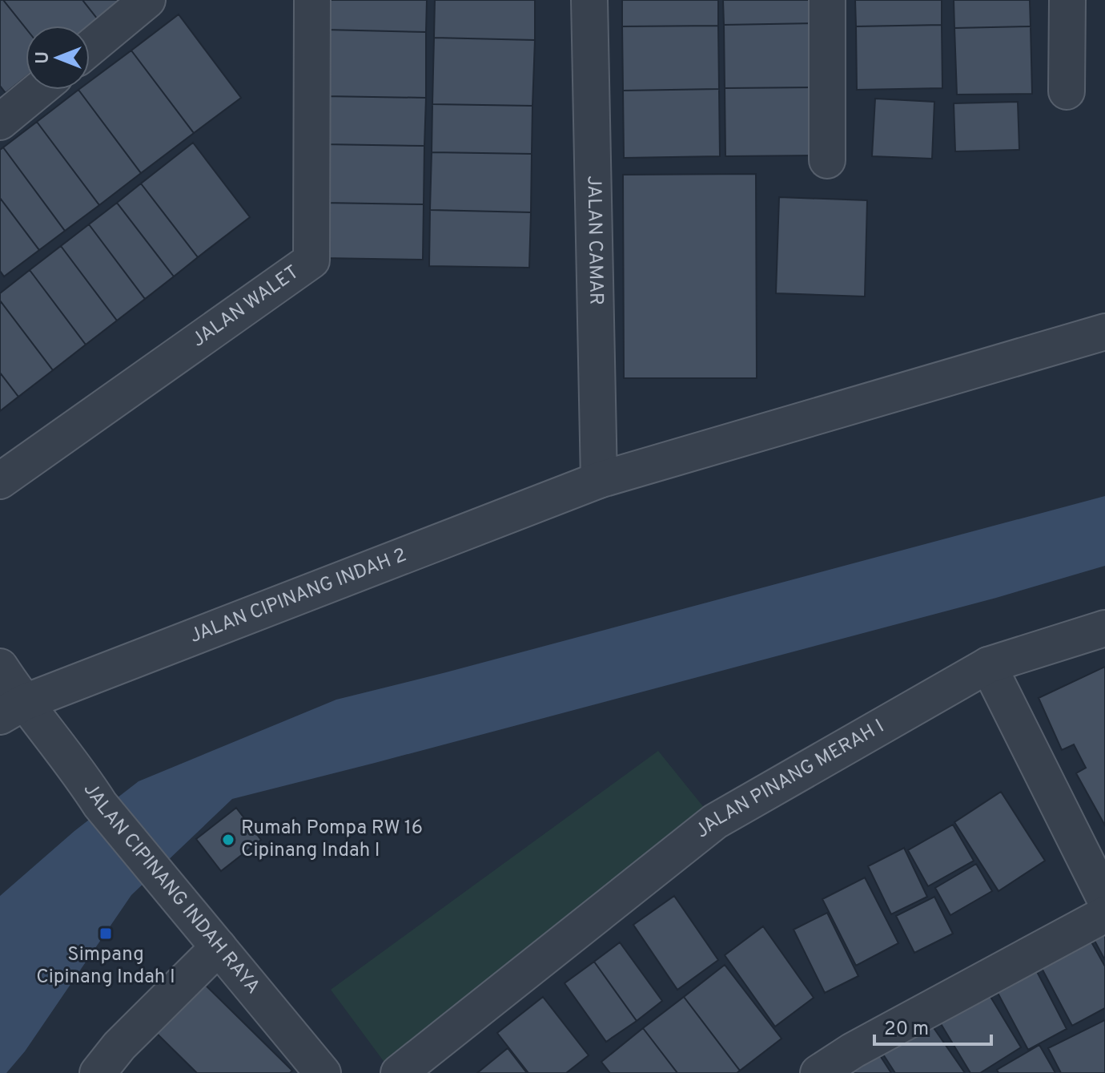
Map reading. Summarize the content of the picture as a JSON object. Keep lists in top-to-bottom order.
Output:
{
  "streets": {
    "street": [
      "JALAN CAMAR",
      "JALAN WALET",
      "JALAN CIPINANG INDAH 2",
      "JALAN PINANG MERAH I",
      "JALAN CIPINANG INDAH RAYA"
    ]
  },
  "crossings": [
    ["JALAN CAMAR", "JALAN CIPINANG INDAH 2"],
    ["JALAN CIPINANG INDAH 2", "JALAN CIPINANG INDAH RAYA"]
  ],
  "places": {
    "other": ["Rumah Pompa RW 16 Cipinang Indah I"],
    "transit": ["Simpang Cipinang Indah I"]
  },
  "scale_bar": "20 m",
  "north": "left"
}
